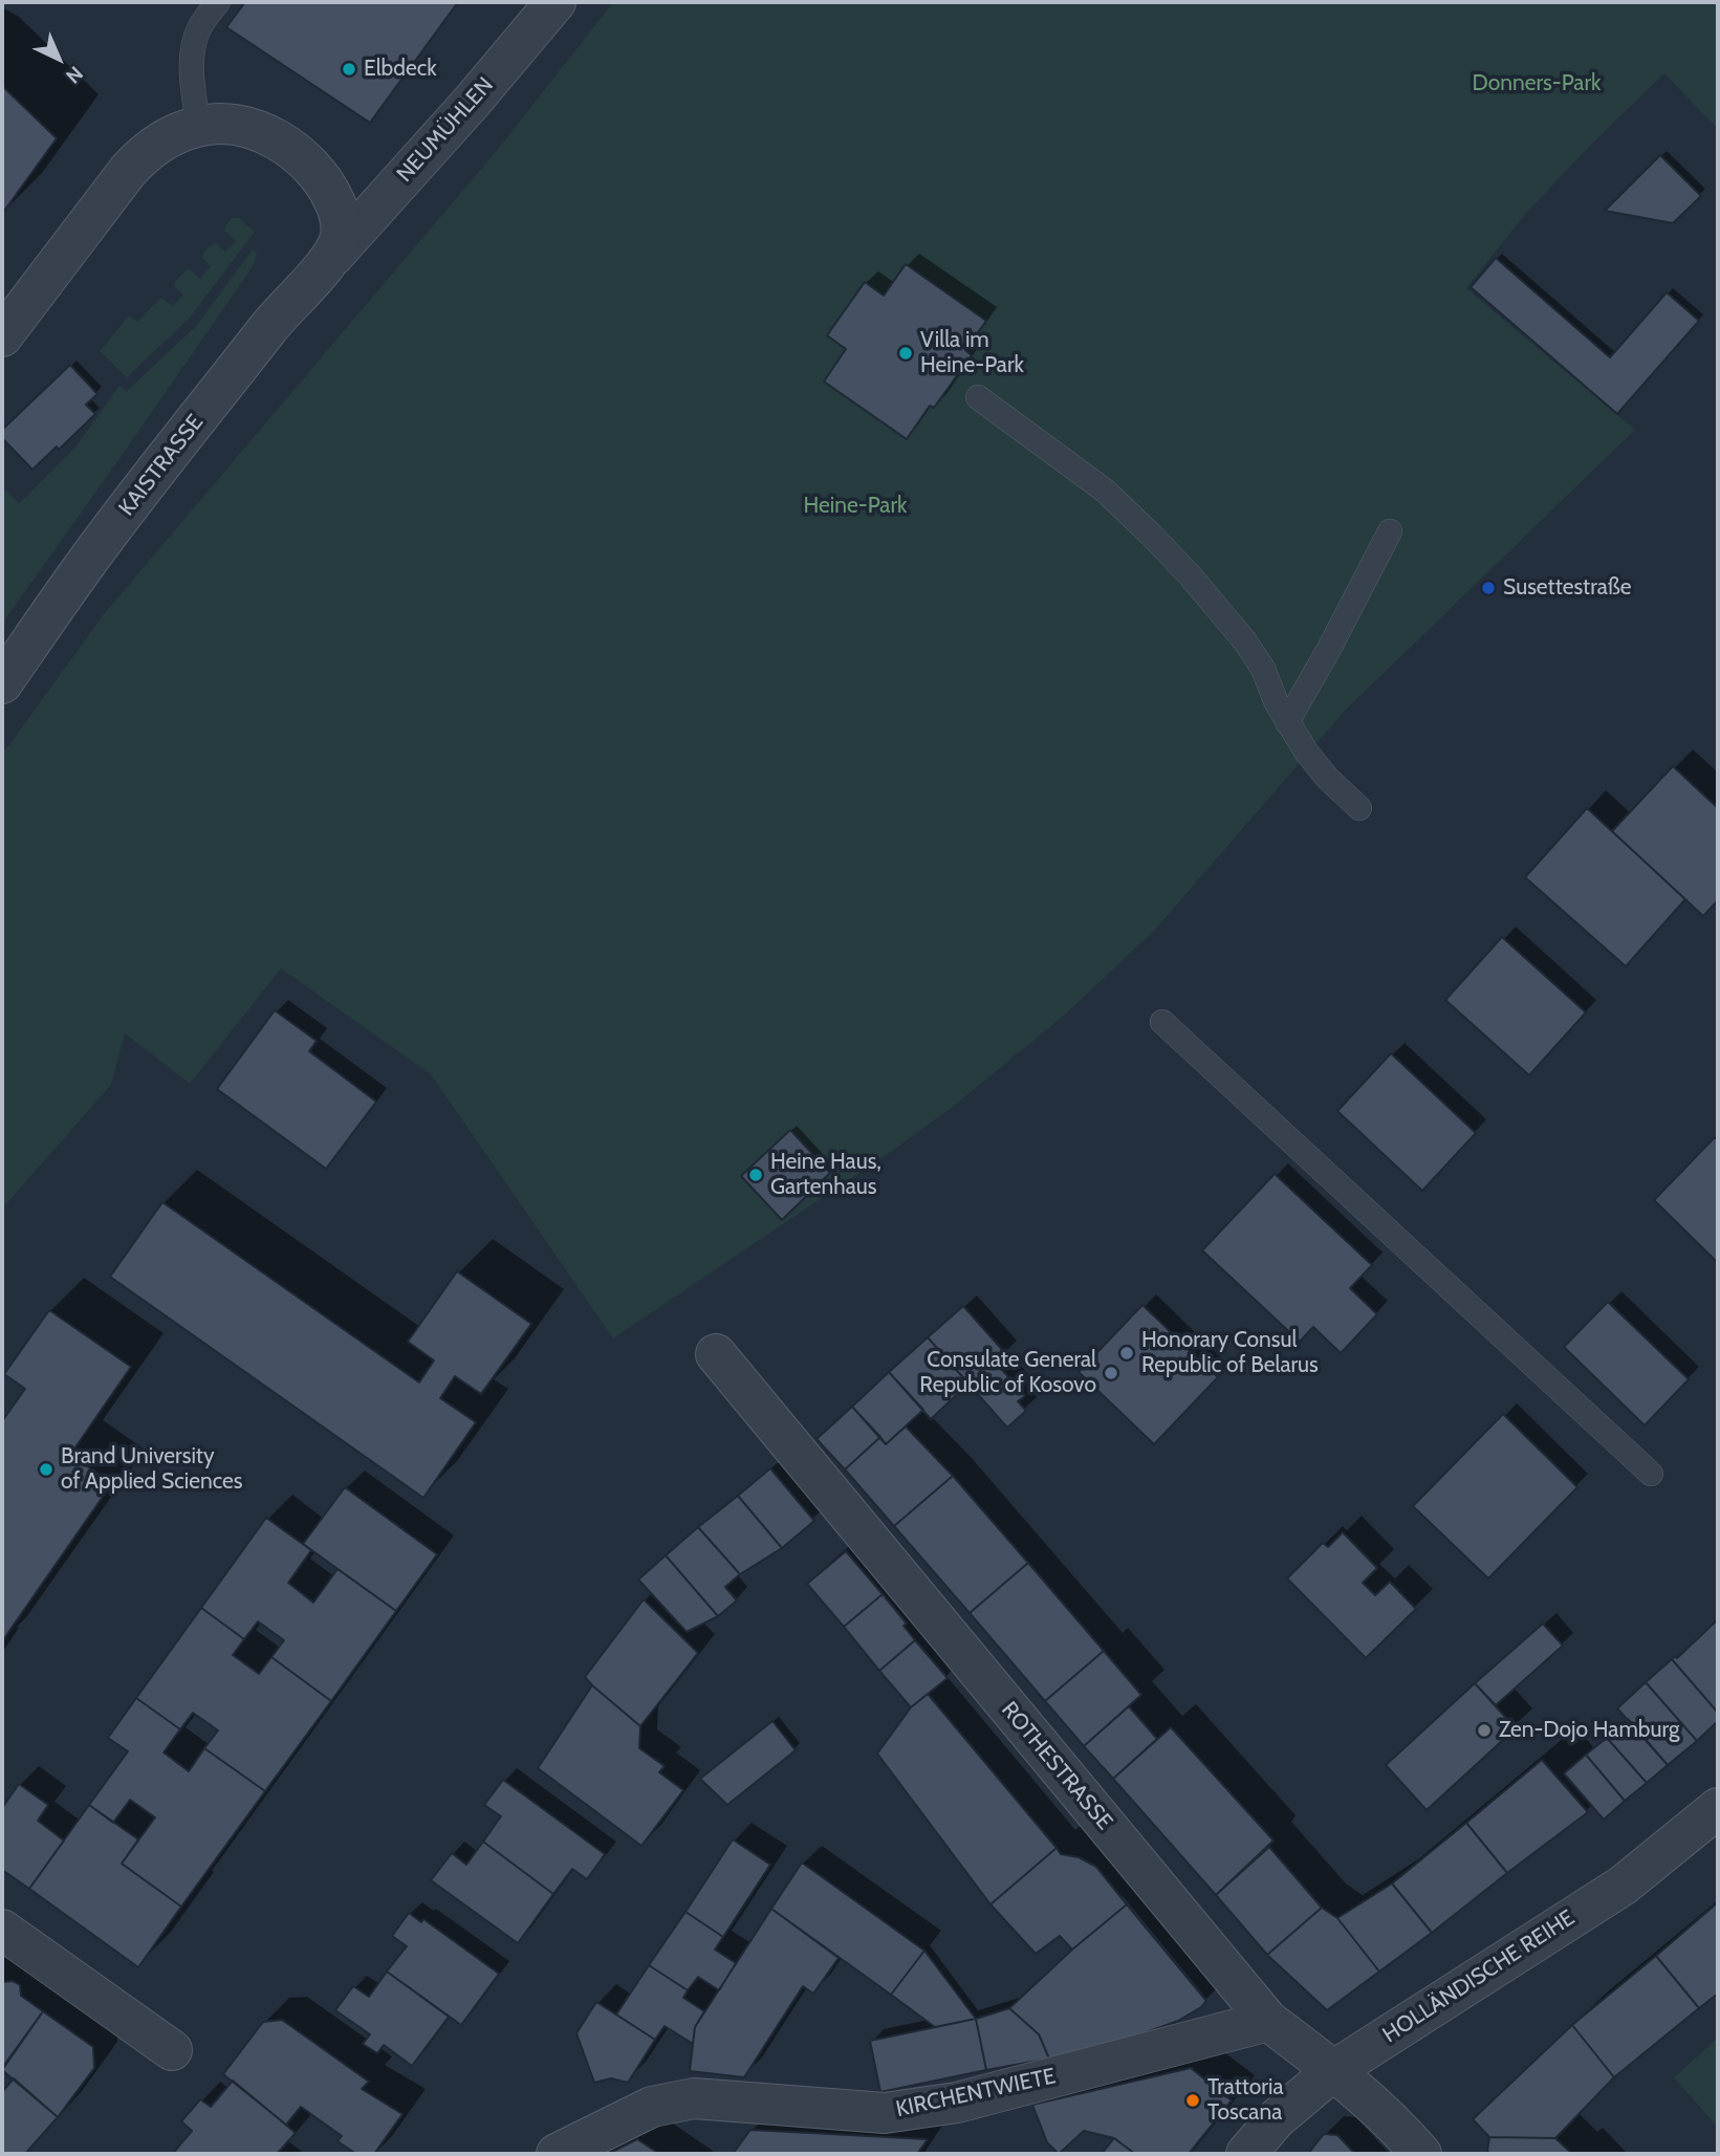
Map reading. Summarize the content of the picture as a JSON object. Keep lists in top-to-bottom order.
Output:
{
  "streets": {
    "street": [
      "NEUMÜHLEN",
      "KAISTRASSE",
      "ROTHESTRASSE",
      "HOLLÄNDISCHE REIHE",
      "KIRCHENTWIETE"
    ]
  },
  "crossings": [
    ["NEUMÜHLEN", "KAISTRASSE"],
    ["ROTHESTRASSE", "HOLLÄNDISCHE REIHE"],
    ["ROTHESTRASSE", "KIRCHENTWIETE"]
  ],
  "parks": ["Donners-Park", "Heine-Park"],
  "places": [
    "Elbdeck",
    "Villa im Heine-Park",
    "Susettestraße",
    "Heine Haus, Gartenhaus",
    "Honorary Consul Republic of Belarus",
    "Consulate General Republic of Kosovo",
    "Brand University of Applied Sciences",
    "Zen-Dojo Hamburg",
    "Trattoria Toscana"
  ],
  "north": "bottom right"
}
